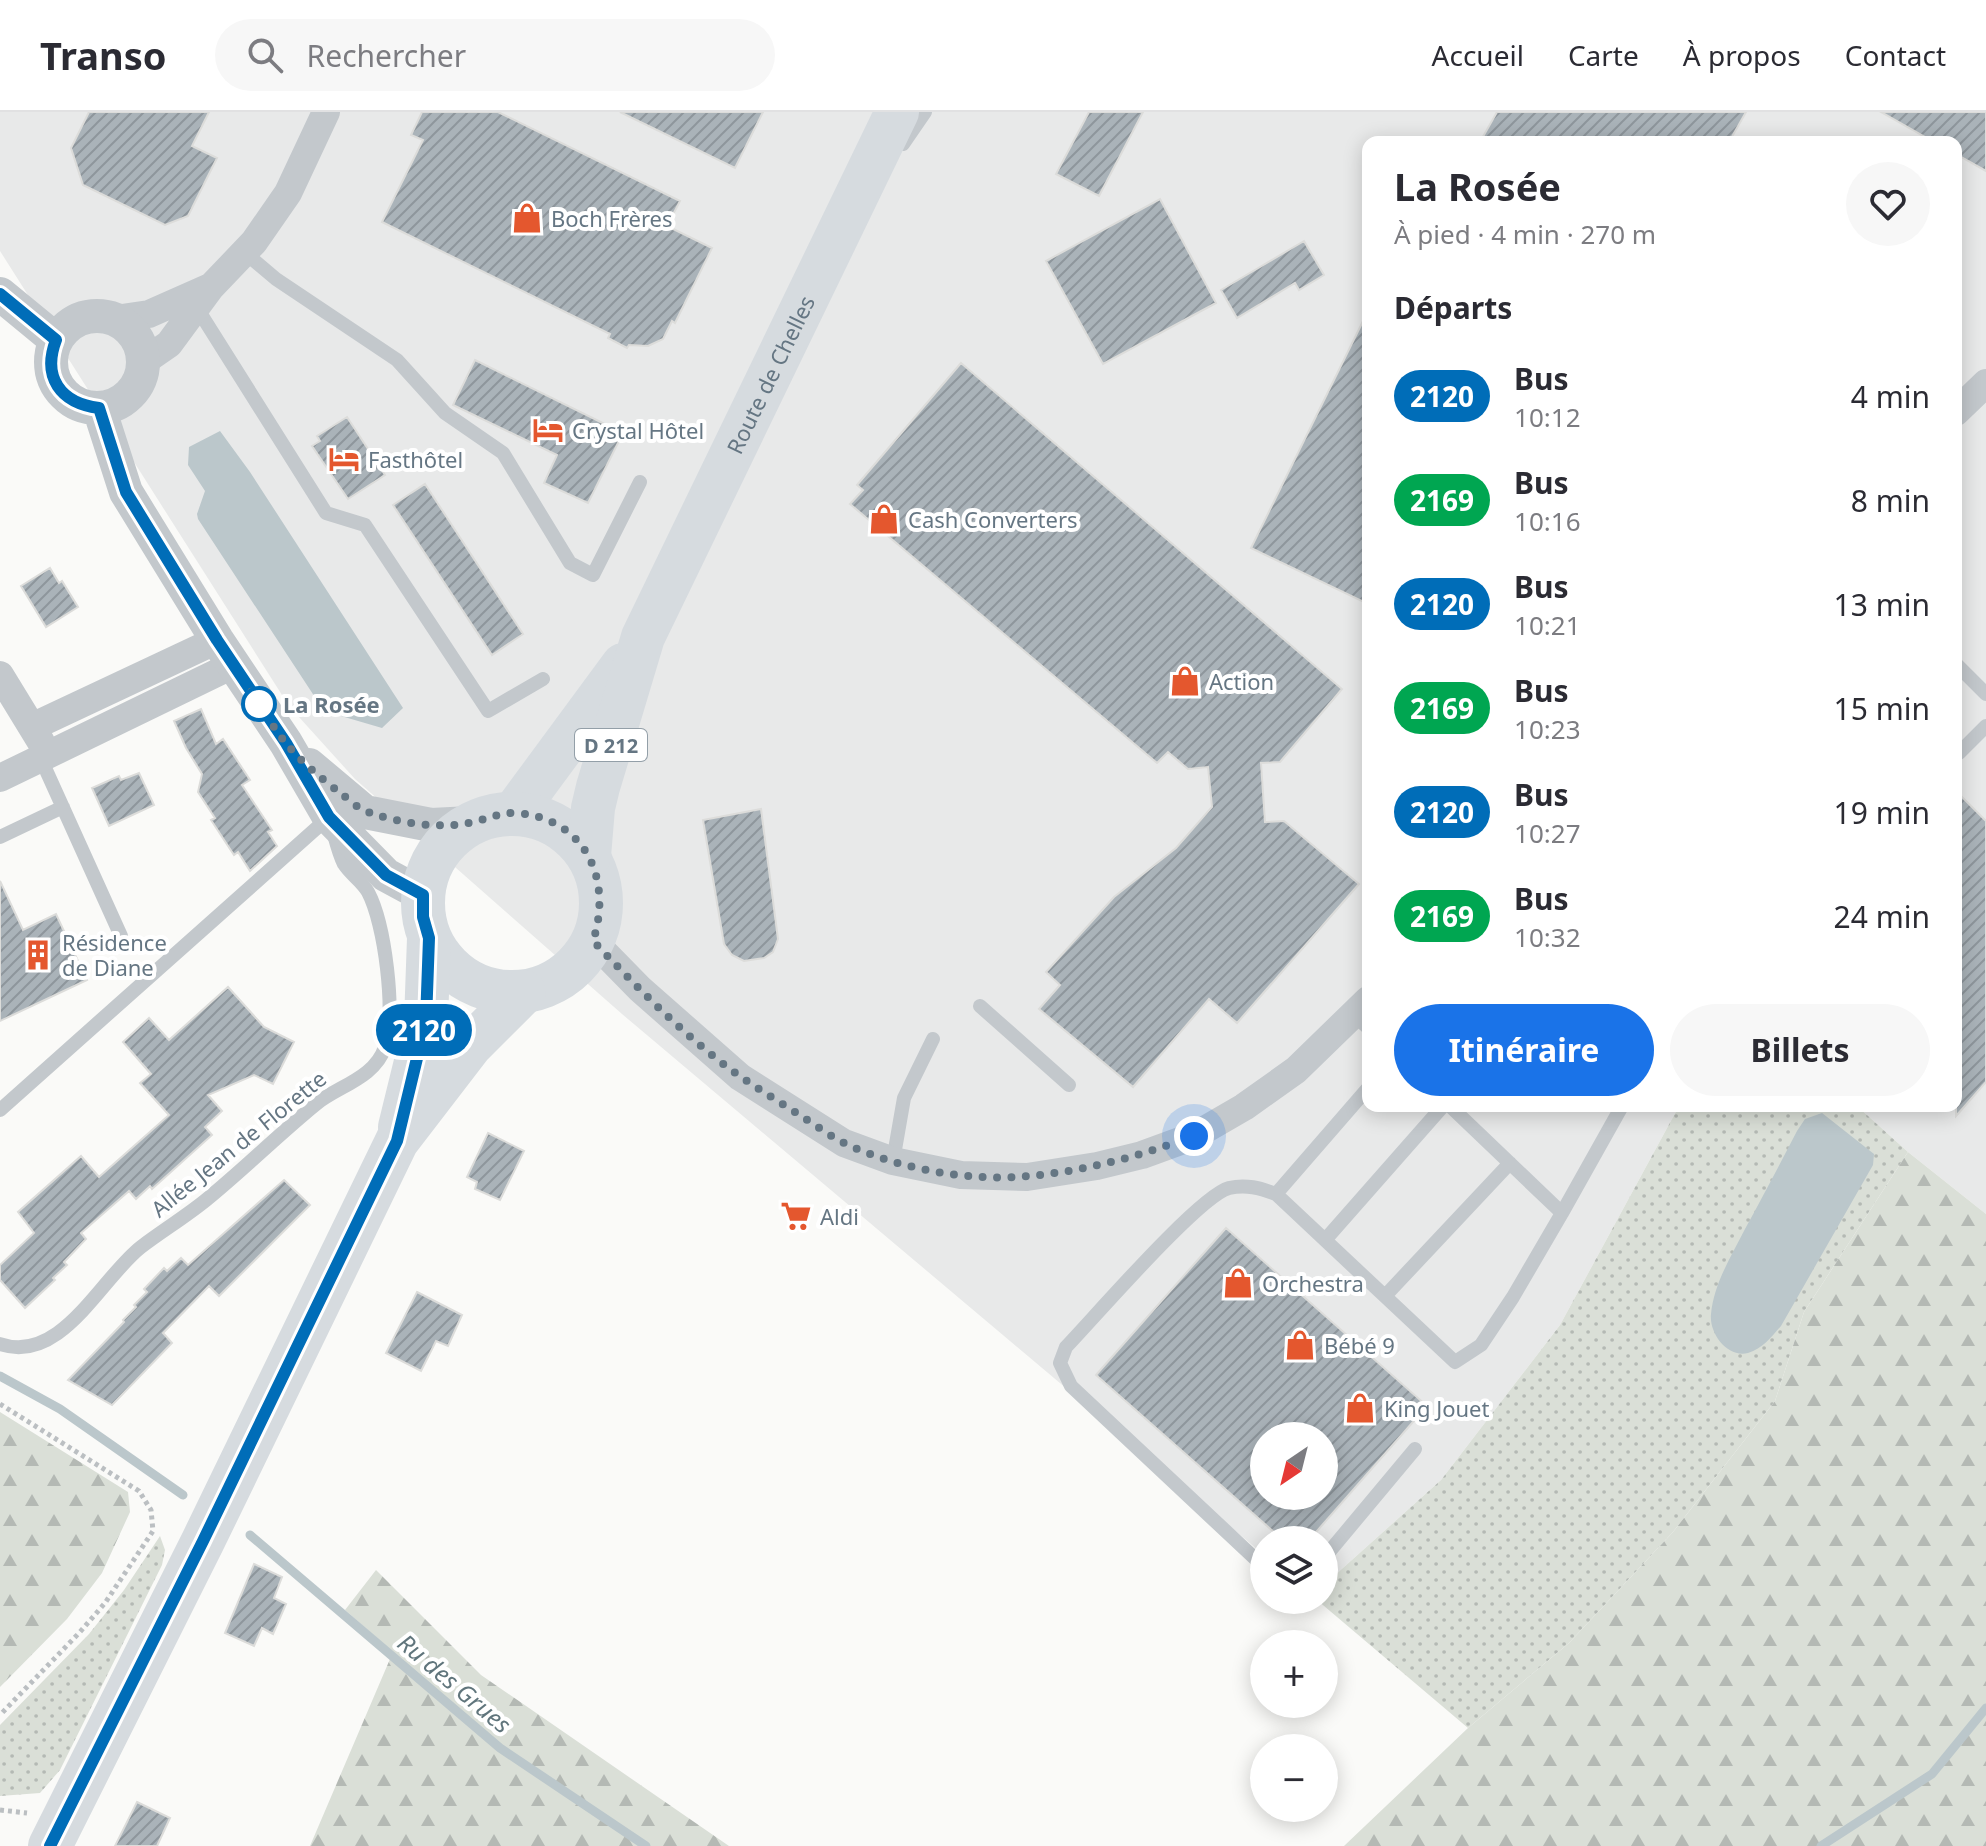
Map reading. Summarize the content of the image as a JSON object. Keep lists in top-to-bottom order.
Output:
{
  "streets": {
    "main road": ["Route de Chelles", "D 212"],
    "lane": ["Allée Jean de Florette"]
  },
  "crossings": [
    ["Route de Chelles", "D 212"]
  ],
  "water": ["Ru des Grues"],
  "places": {
    "shop": [
      "Boch Frères",
      "Cash Converters",
      "Action",
      "Orchestra",
      "Bébé 9",
      "King Jouet"
    ],
    "hotel": ["Crystal Hôtel", "Fasthôtel"],
    "other": ["La Rosée"],
    "building": ["Résidence de Diane"],
    "supermarket": ["Aldi"]
  },
  "lines": ["bus line 2120"],
  "north": "bottom left",
  "page": {
    "header": "Transo",
    "search": "Rechercher",
    "nav": [
      "Accueil",
      "Carte",
      "À propos",
      "Contact"
    ],
    "on_map": "2120",
    "heading": [
      ["La Rosée", "À pied · 4 min · 270 m"],
      "Départs"
    ],
    "list": [
      {
        "mark": "2120",
        "name": "Bus",
        "note": "10:12",
        "value": "4 min"
      },
      {
        "mark": "2169",
        "name": "Bus",
        "note": "10:16",
        "value": "8 min"
      },
      {
        "mark": "2120",
        "name": "Bus",
        "note": "10:21",
        "value": "13 min"
      },
      {
        "mark": "2169",
        "name": "Bus",
        "note": "10:23",
        "value": "15 min"
      },
      {
        "mark": "2120",
        "name": "Bus",
        "note": "10:27",
        "value": "19 min"
      },
      {
        "mark": "2169",
        "name": "Bus",
        "note": "10:32",
        "value": "24 min"
      }
    ],
    "buttons": ["Itinéraire", "Billets"],
    "map_buttons": ["+", "−"]
  }
}
